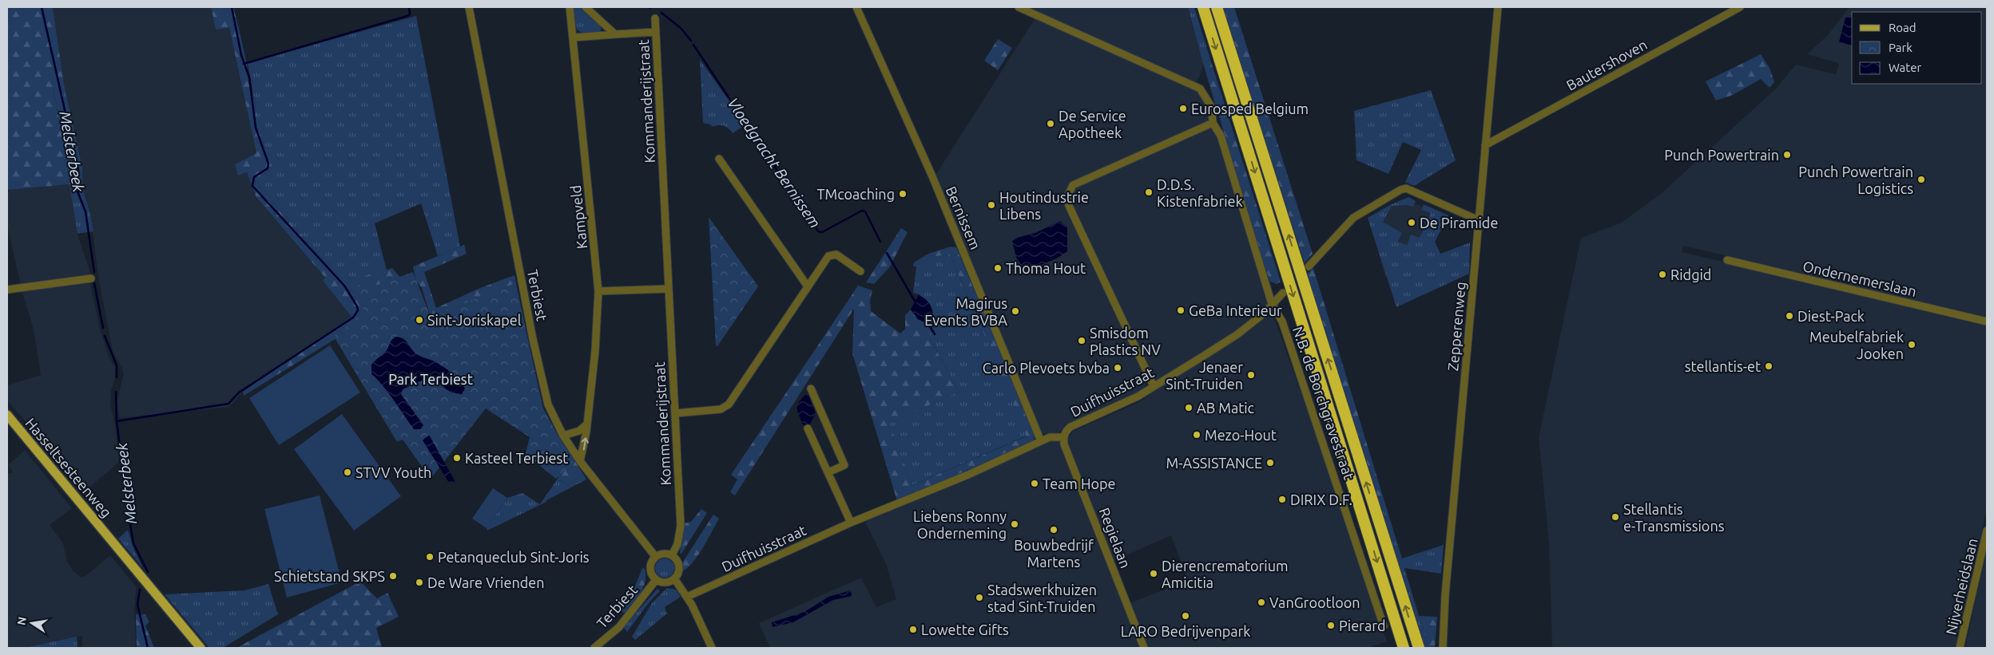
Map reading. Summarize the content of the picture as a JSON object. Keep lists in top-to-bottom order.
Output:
{
  "streets": {
    "main road": ["Hasseltsesteenweg"],
    "street": [
      "Bautershoven",
      "Kommanderijstraat",
      "Kampveld",
      "Bernissem",
      "Ondernemerslaan",
      "Terbiest",
      "Zepperenweg",
      "Duifhuisstraat",
      "N.B. de Borchgravestraat",
      "Regielaan",
      "Nijverheidslaan"
    ]
  },
  "crossings": [
    ["Bautershoven", "Zepperenweg"],
    ["Kommanderijstraat", "Kampveld"],
    ["Kommanderijstraat", "Terbiest"],
    ["Kampveld", "Terbiest"],
    ["Bernissem", "Duifhuisstraat"],
    ["Duifhuisstraat", "N.B. de Borchgravestraat"],
    ["Duifhuisstraat", "Regielaan"]
  ],
  "water": ["Melsterbeek", "Vloedgracht Bernissem"],
  "parks": ["Park Terbiest"],
  "places": [
    "Eurosped Belgium",
    "De Service Apotheek",
    "Punch Powertrain",
    "Punch Powertrain Logistics",
    "D.D.S. Kistenfabriek",
    "TMcoaching",
    "Houtindustrie Libens",
    "De Piramide",
    "Thoma Hout",
    "Ridgid",
    "GeBa Interieur",
    "Magirus Events BVBA",
    "Diest-Pack",
    "Sint-Joriskapel",
    "Smisdom Plastics NV",
    "Meubelfabriek Jooken",
    "stellantis-et",
    "Carlo Plevoets bvba",
    "Jenaer Sint-Truiden",
    "AB Matic",
    "Mezo-Hout",
    "Kasteel Terbiest",
    "M-ASSISTANCE",
    "STVV Youth",
    "Team Hope",
    "DIRIX D.F.",
    "Stellantis e-Transmissions",
    "Liebens Ronny Onderneming",
    "Bouwbedrijf Martens",
    "Petanqueclub Sint-Joris",
    "Dierencrematorium Amicitia",
    "Schietstand SKPS",
    "De Ware Vrienden",
    "Stadswerkhuizen stad Sint-Truiden",
    "VanGrootloon",
    "LARO Bedrijvenpark",
    "Pierard",
    "Lowette Gifts"
  ],
  "legend": ["Road", "Park", "Water"],
  "north": "left"
}
